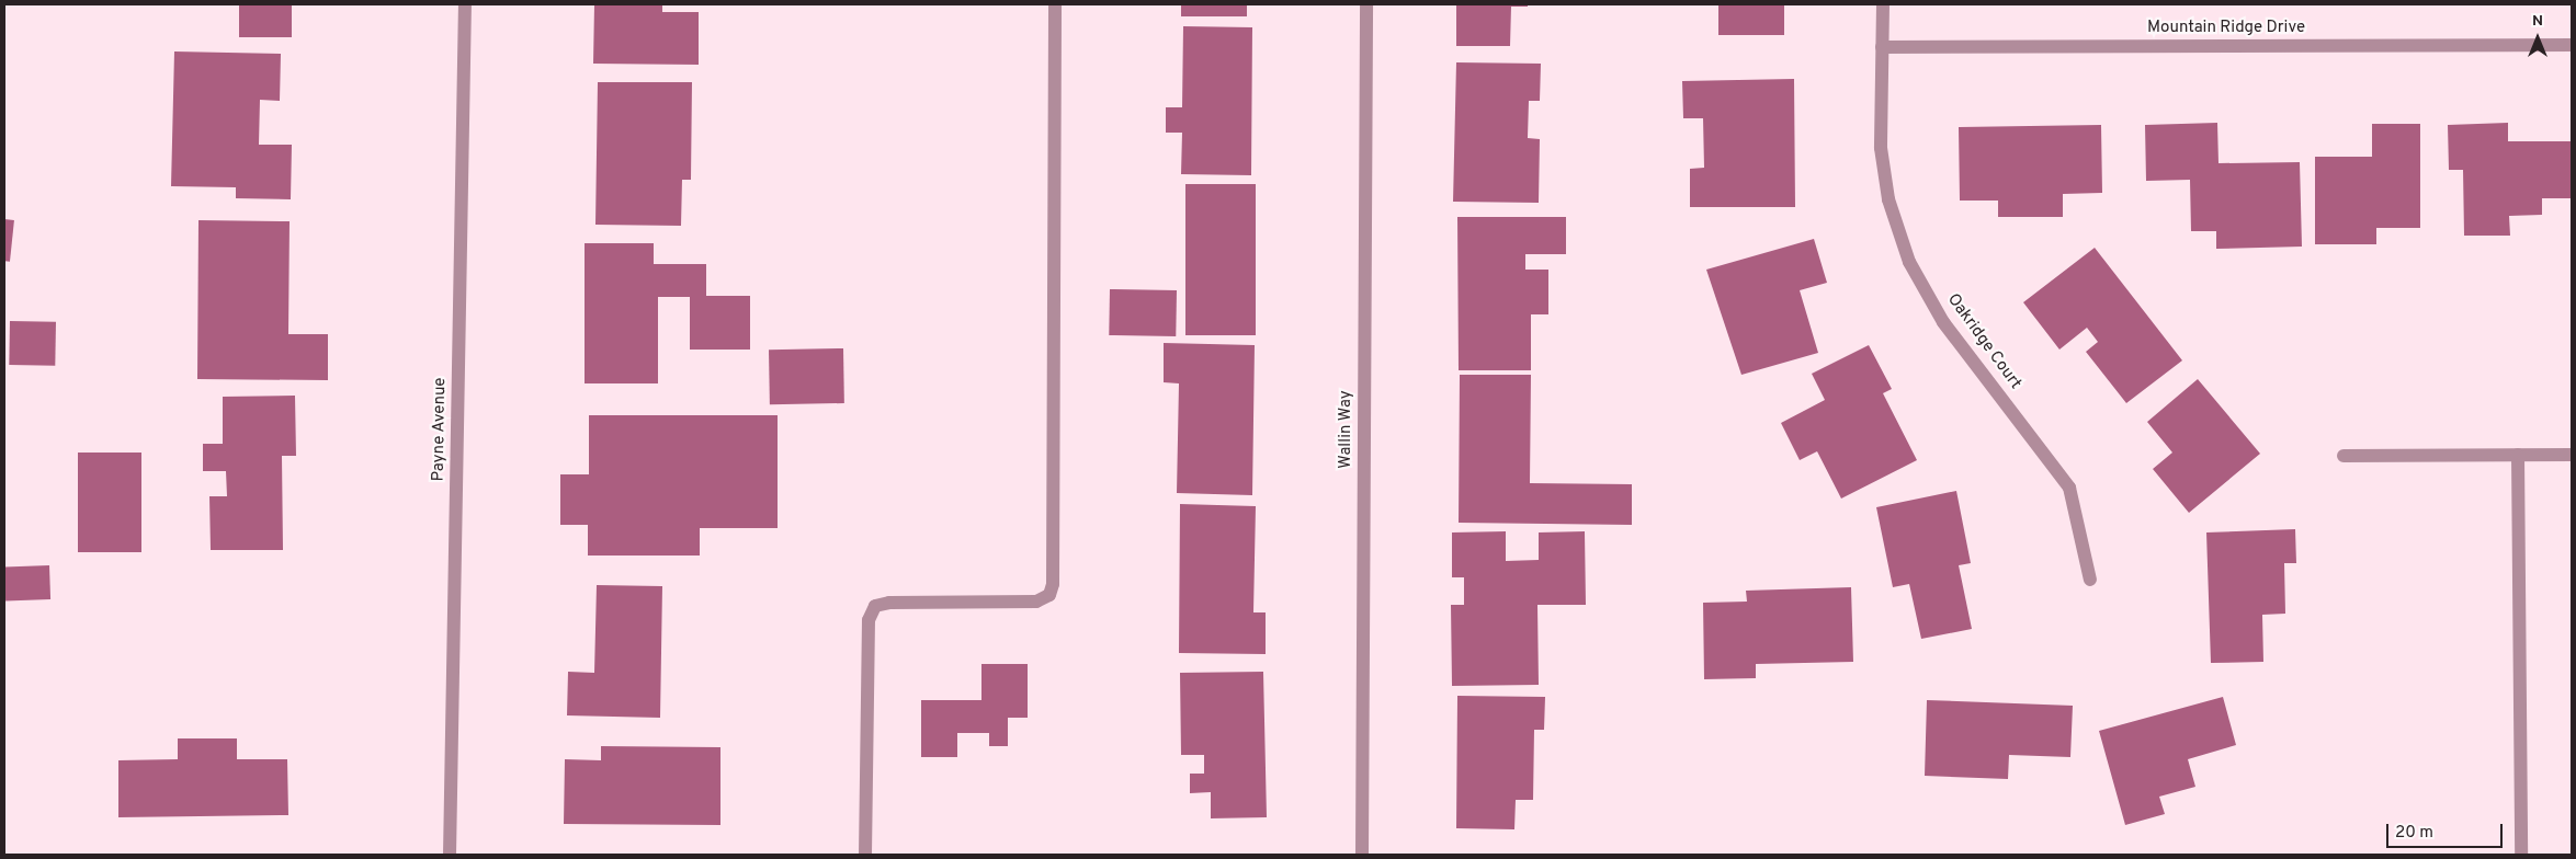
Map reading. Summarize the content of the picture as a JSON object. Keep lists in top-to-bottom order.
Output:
{
  "streets": {
    "street": [
      "Mountain Ridge Drive",
      "Oakridge Court",
      "Payne Avenue",
      "Wallin Way"
    ]
  },
  "crossings": [
    ["Mountain Ridge Drive", "Oakridge Court"]
  ],
  "scale_bar": "20 m",
  "north": "top"
}
